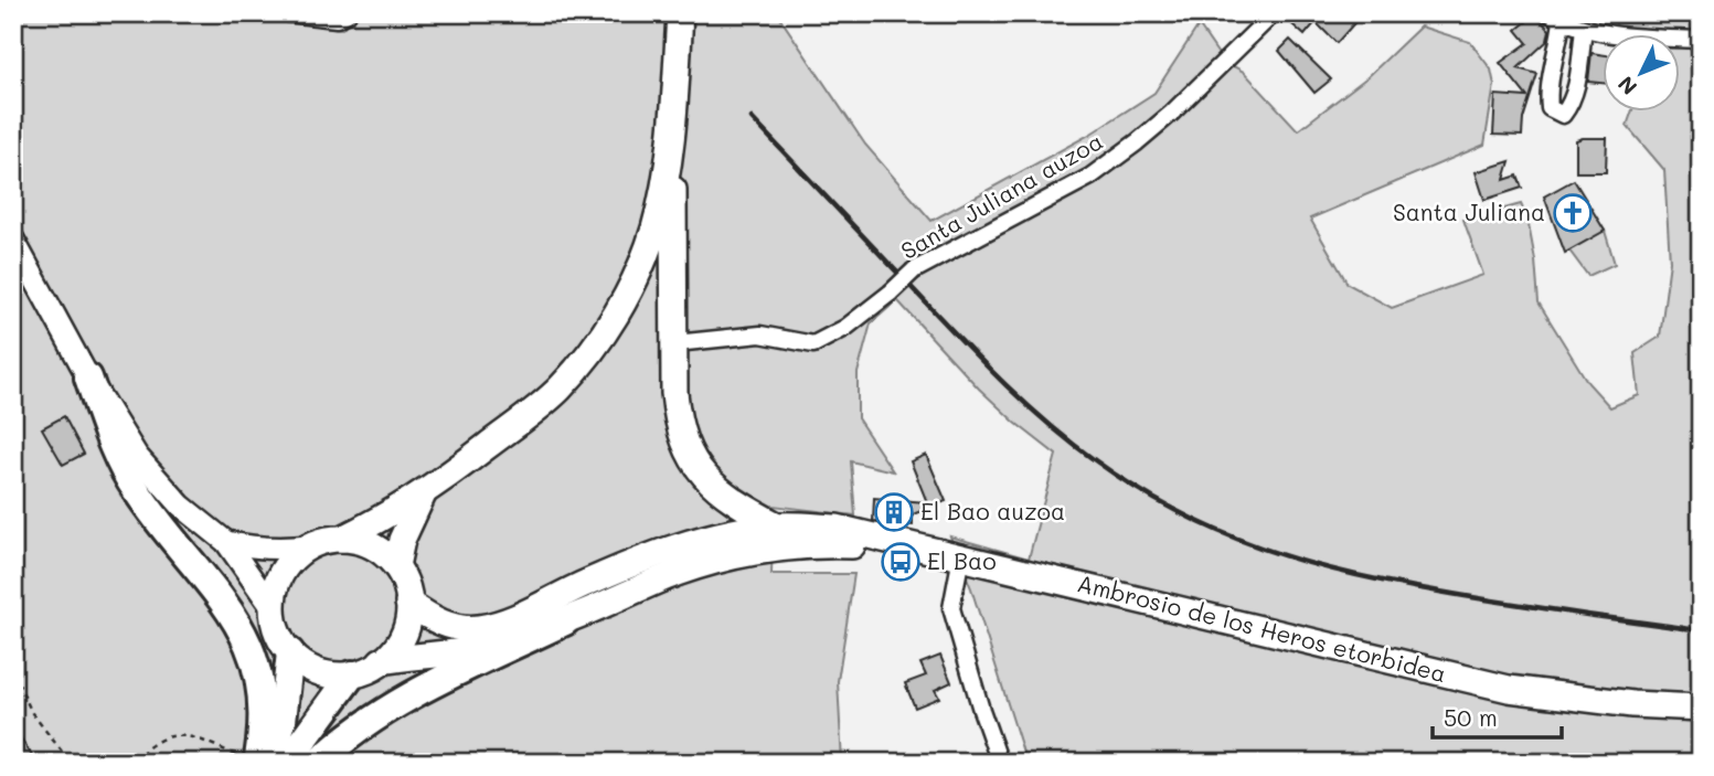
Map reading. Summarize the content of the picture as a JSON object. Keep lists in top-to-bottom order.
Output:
{
  "streets": {
    "main road": ["Ambrosio de los Heros etorbidea"],
    "street": ["Santa Juliana auzoa"]
  },
  "places": {
    "church": ["Santa Juliana"],
    "building": ["El Bao auzoa"],
    "bus stop": ["El Bao"]
  },
  "scale_bar": "50 m",
  "north": "bottom left"
}
